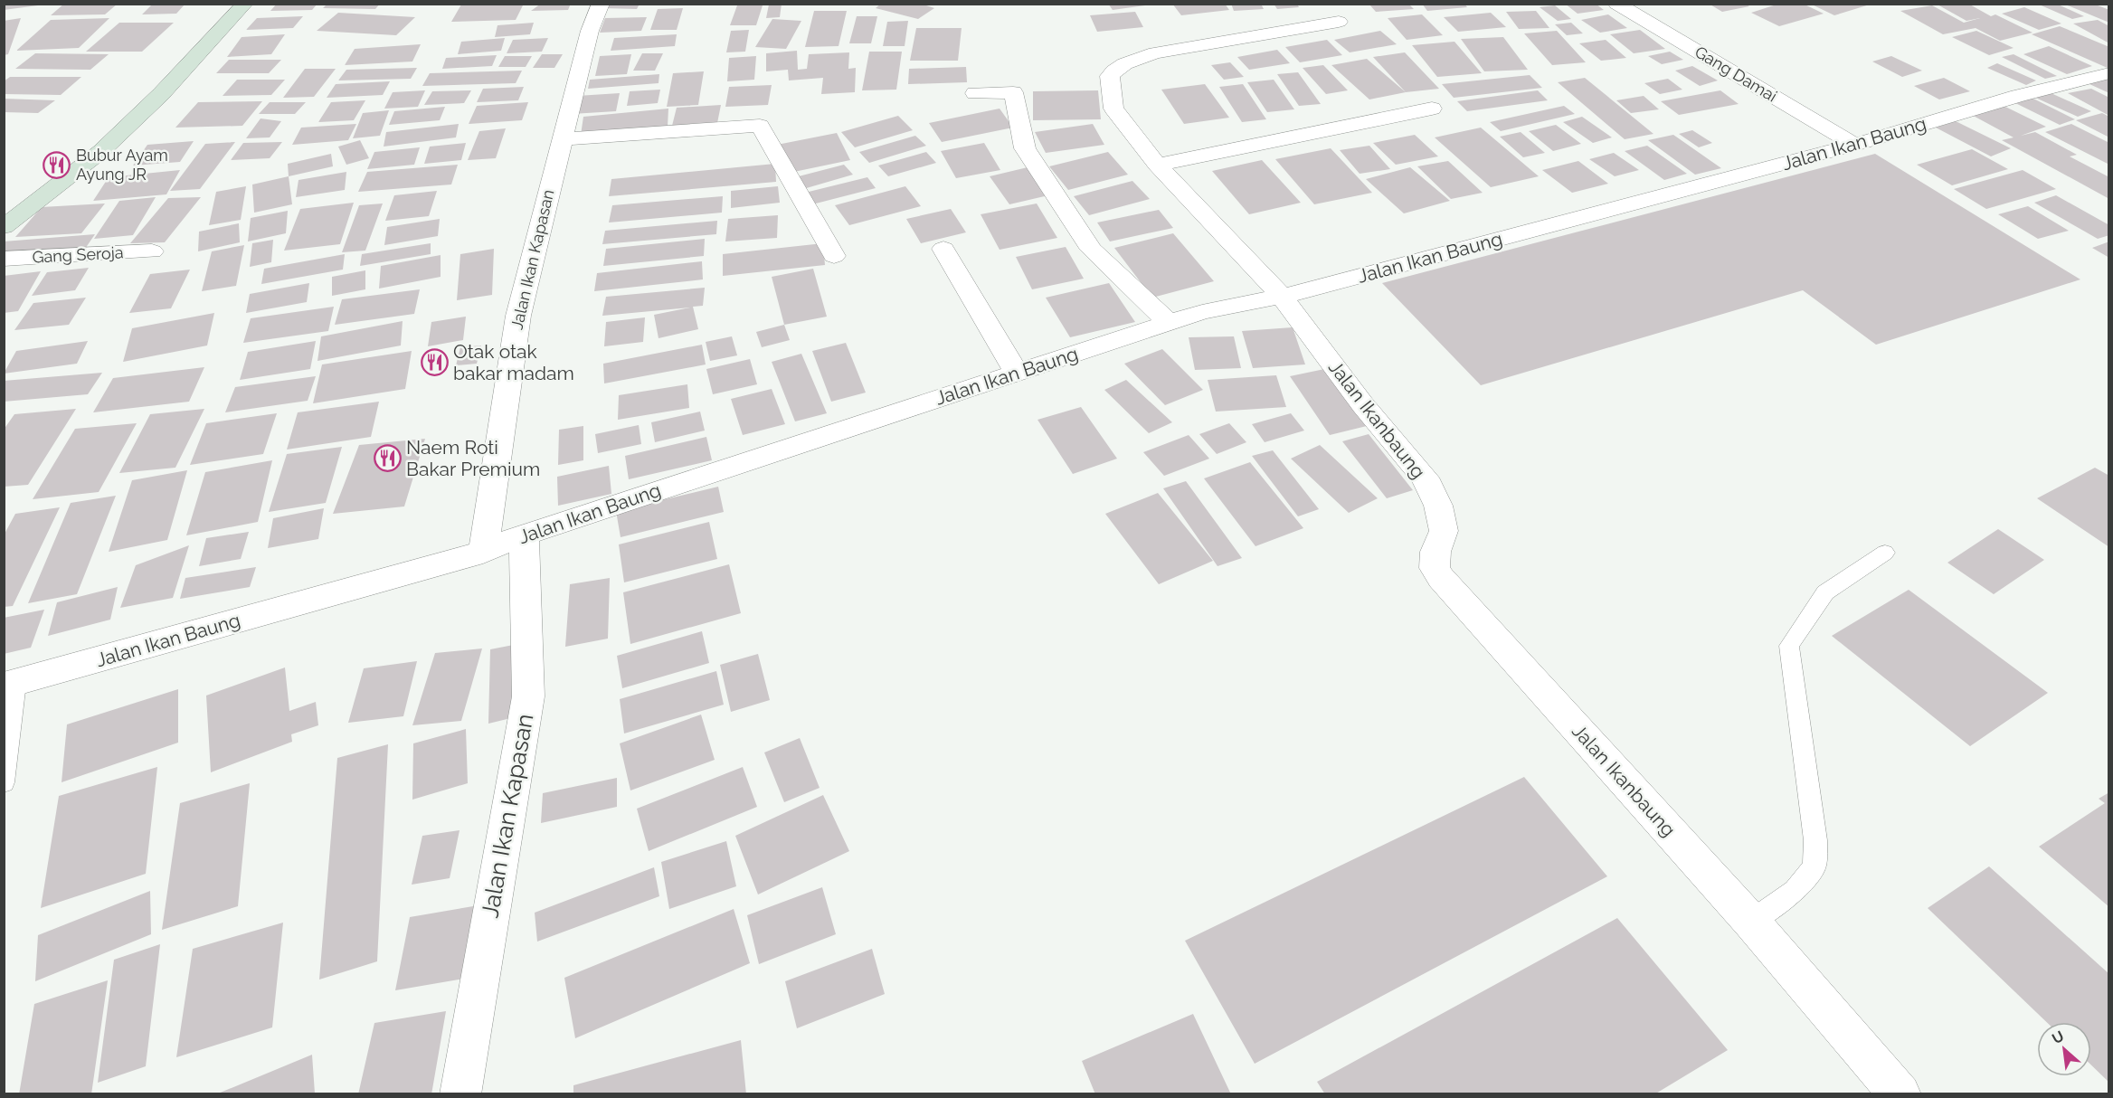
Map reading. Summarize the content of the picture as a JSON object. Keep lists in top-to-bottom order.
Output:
{
  "streets": {
    "street": [
      "Gang Damai",
      "Jalan Ikan Baung",
      "Gang Seroja",
      "Jalan Ikan Kapasan",
      "Jalan Ikanbaung"
    ]
  },
  "crossings": [
    ["Gang Damai", "Jalan Ikan Baung"],
    ["Jalan Ikan Baung", "Jalan Ikan Kapasan"],
    ["Jalan Ikan Baung", "Jalan Ikanbaung"]
  ],
  "places": {
    "restaurant": ["Bubur Ayam Ayung JR", "Otak otak bakar madam", "Naem Roti Bakar Premium"]
  },
  "north": "top left"
}
